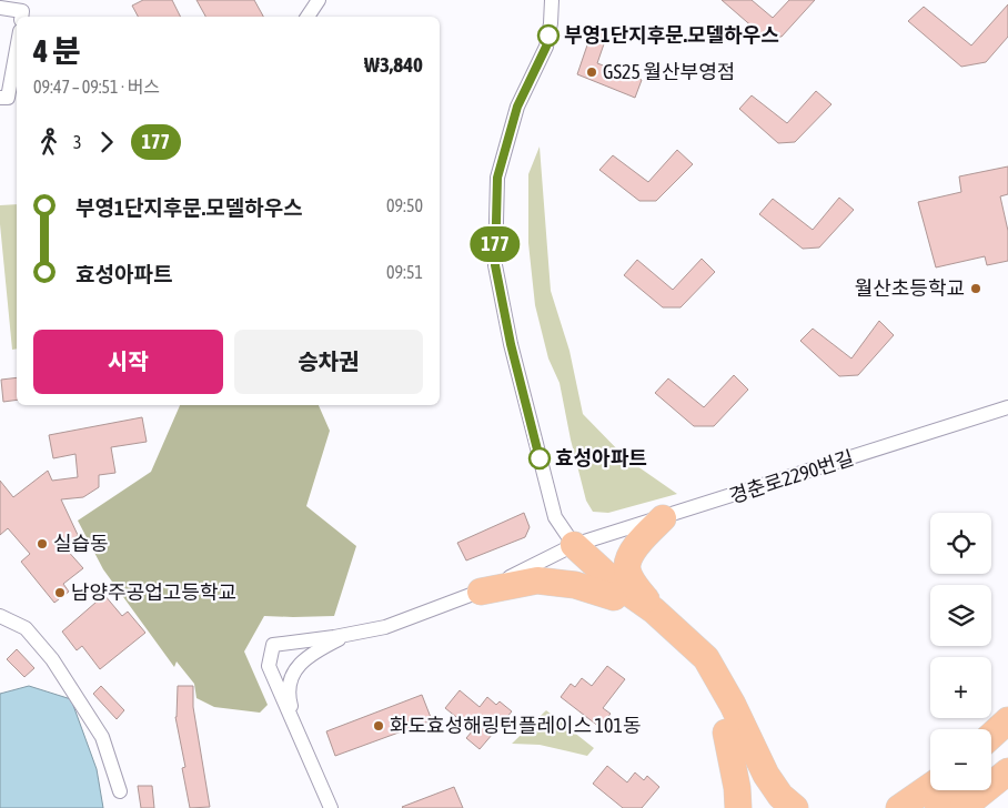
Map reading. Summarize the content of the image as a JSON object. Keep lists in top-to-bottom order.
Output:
{
  "streets": {
    "street": ["경춘로2290번길"]
  },
  "places": [
    "부영1단지후문.모델하우스",
    "GS25 월산부영점",
    "월산초등학교",
    "효성아파트",
    "실습동",
    "남양주공업고등학교",
    "화도효성해링턴플레이스 101동"
  ],
  "lines": ["bus line 177"],
  "page": {
    "on_map": "177",
    "heading": ["4 분", "09:47 – 09:51 · 버스", "₩3,840"],
    "legs": ["3", "177"],
    "list": [
      {
        "name": "부영1단지후문.모델하우스",
        "value": "09:50"
      },
      {
        "name": "효성아파트",
        "value": "09:51"
      }
    ],
    "buttons": ["시작", "승차권"],
    "map_buttons": ["+", "−"]
  }
}
